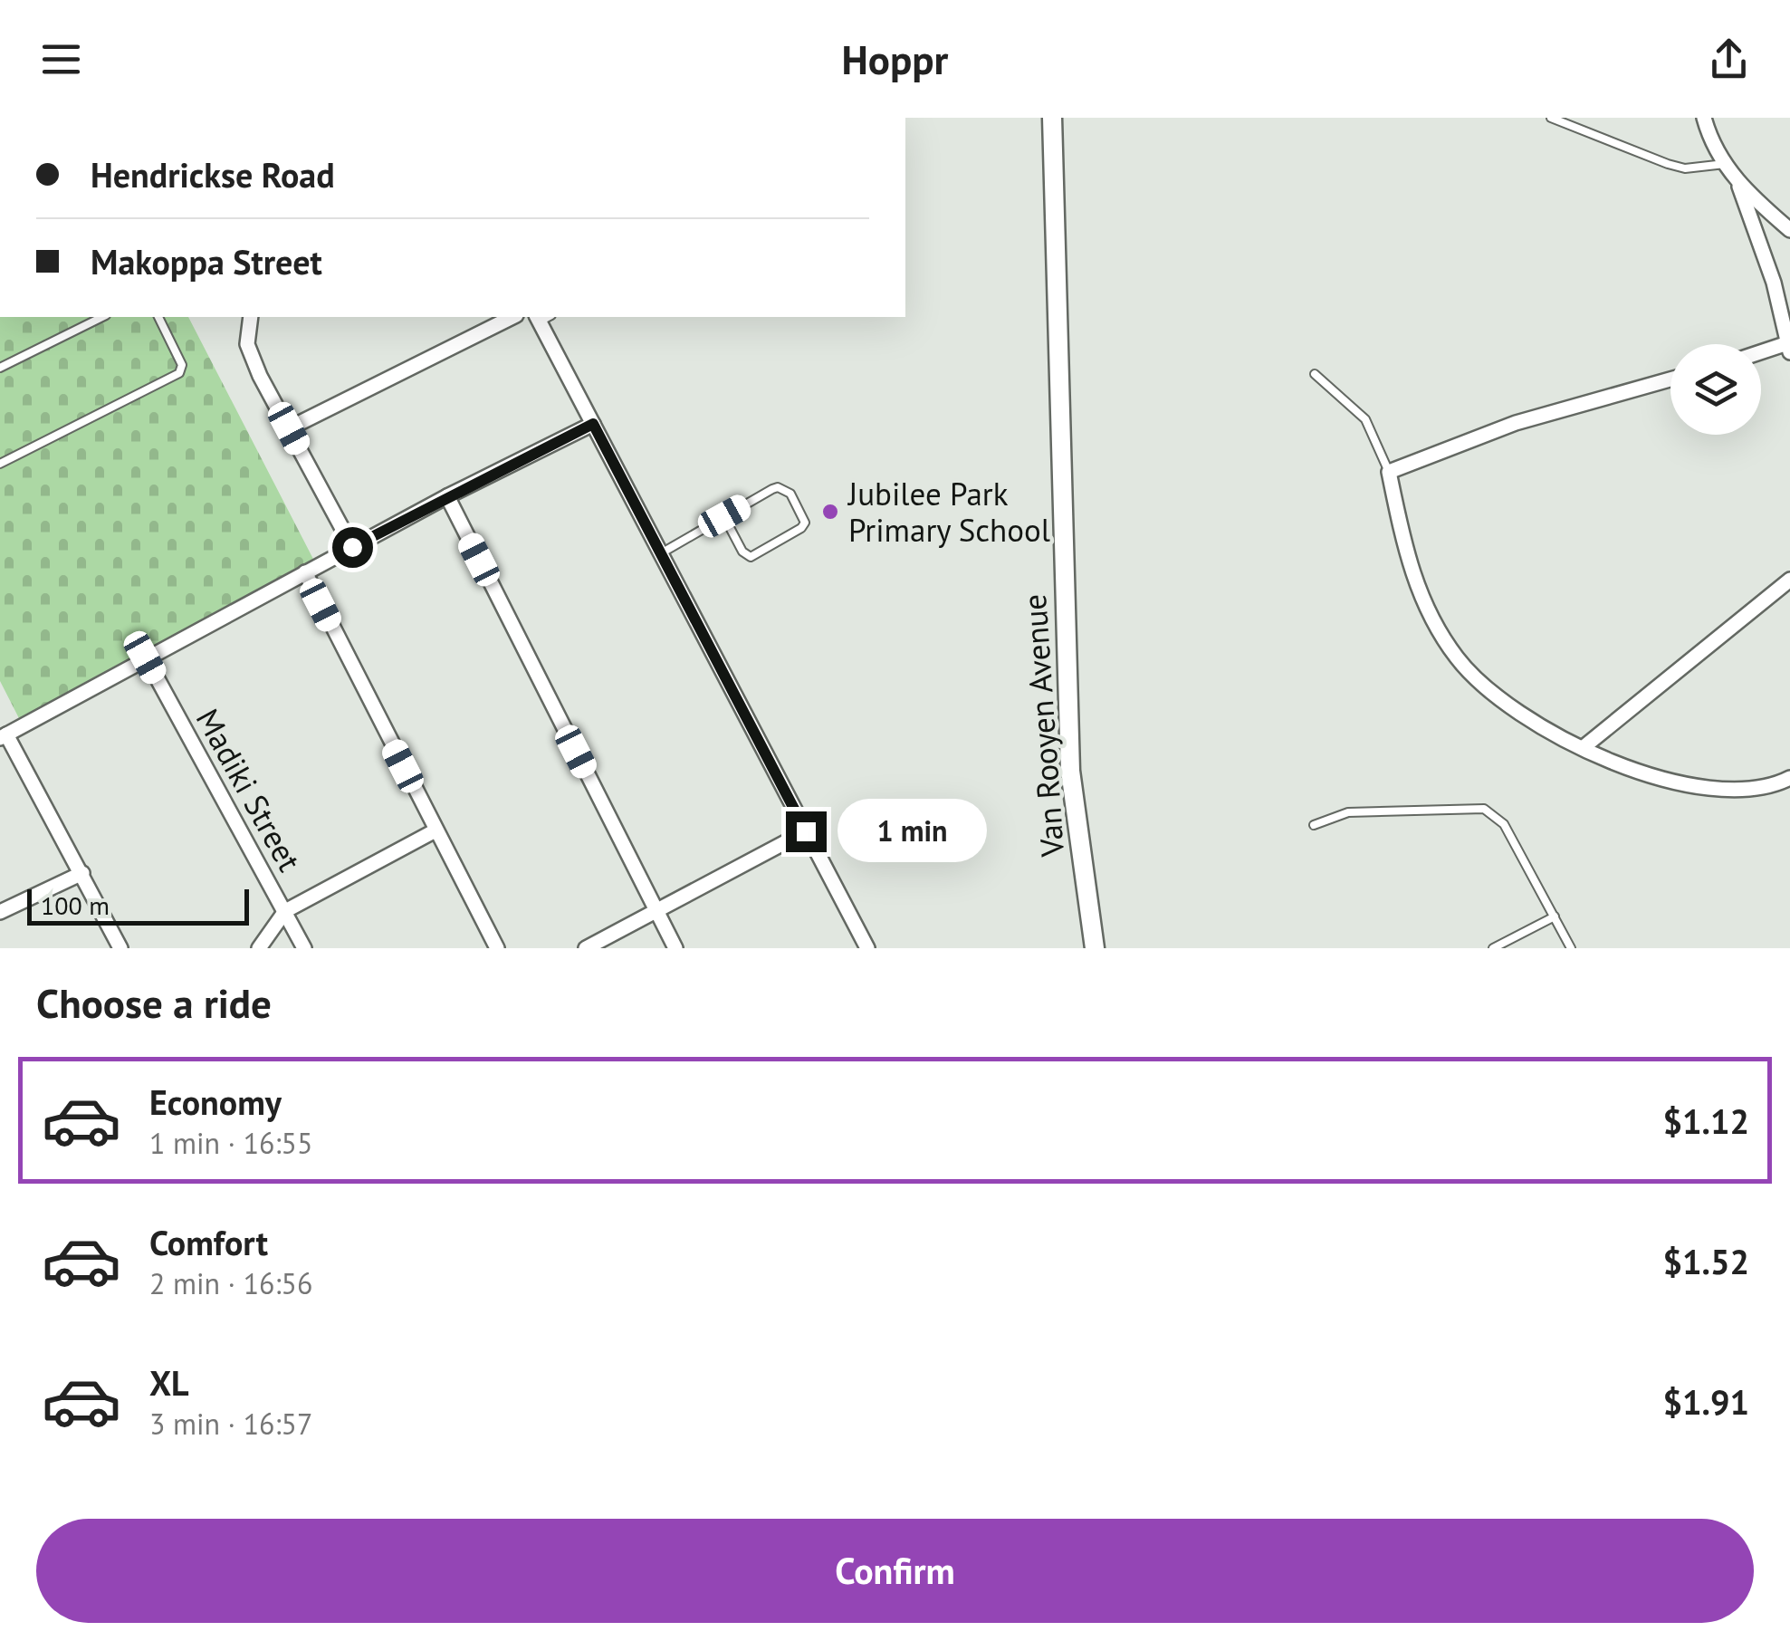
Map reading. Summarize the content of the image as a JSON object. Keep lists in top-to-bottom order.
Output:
{
  "streets": {
    "street": ["Van Rooyen Avenue", "Madiki Street"]
  },
  "places": ["Jubilee Park Primary School"],
  "scale_bar": "100 m",
  "page": {
    "header": "Hoppr",
    "banner": ["Hendrickse Road", "Makoppa Street"],
    "bubble": "1 min",
    "scale": "100 m",
    "heading": "Choose a ride",
    "list": [
      {
        "name": "Economy",
        "note": "1 min · 16:55",
        "value": "$1.12"
      },
      {
        "name": "Comfort",
        "note": "2 min · 16:56",
        "value": "$1.52"
      },
      {
        "name": "XL",
        "note": "3 min · 16:57",
        "value": "$1.91"
      }
    ],
    "buttons": "Confirm"
  }
}
